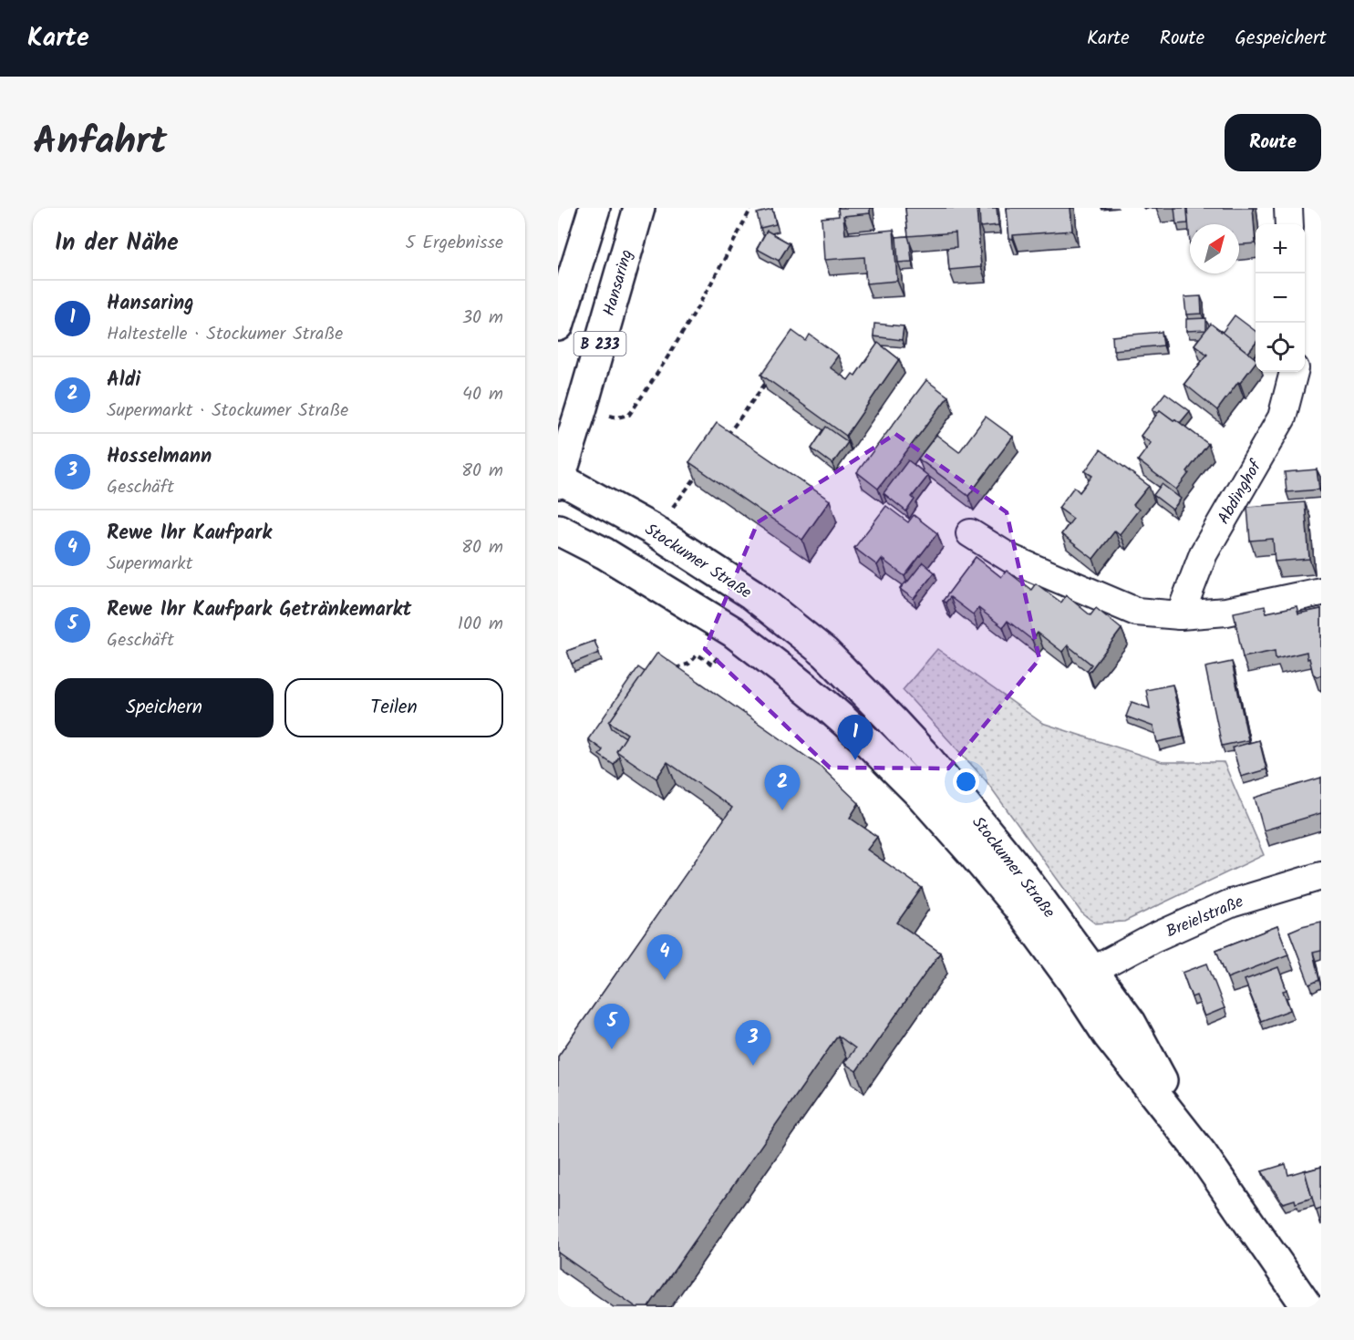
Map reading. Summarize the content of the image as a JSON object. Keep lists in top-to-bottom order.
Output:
{
  "streets": {
    "main road": ["Hansaring", "B 233", "Stockumer Straße"],
    "street": ["Abdinghof", "Breielstraße"]
  },
  "crossings": [
    ["Hansaring", "Stockumer Straße"],
    ["Stockumer Straße", "Breielstraße"]
  ],
  "north": "top right",
  "page": {
    "header": "Karte",
    "nav": ["Karte", "Route", "Gespeichert"],
    "title": "Anfahrt",
    "buttons": [
      "Route",
      ["Speichern", "Teilen"]
    ],
    "heading": ["In der Nähe", "5 Ergebnisse"],
    "map_buttons": ["+", "−"],
    "list": [
      {
        "mark": "1",
        "name": "Hansaring",
        "note": "Haltestelle · Stockumer Straße",
        "value": "30 m"
      },
      {
        "mark": "2",
        "name": "Aldi",
        "note": "Supermarkt · Stockumer Straße",
        "value": "40 m"
      },
      {
        "mark": "3",
        "name": "Hosselmann",
        "note": "Geschäft",
        "value": "80 m"
      },
      {
        "mark": "4",
        "name": "Rewe Ihr Kaufpark",
        "note": "Supermarkt",
        "value": "80 m"
      },
      {
        "mark": "5",
        "name": "Rewe Ihr Kaufpark Getränkemarkt",
        "note": "Geschäft",
        "value": "100 m"
      }
    ],
    "pins": [
      "1",
      "2",
      "4",
      "5",
      "3"
    ]
  }
}
